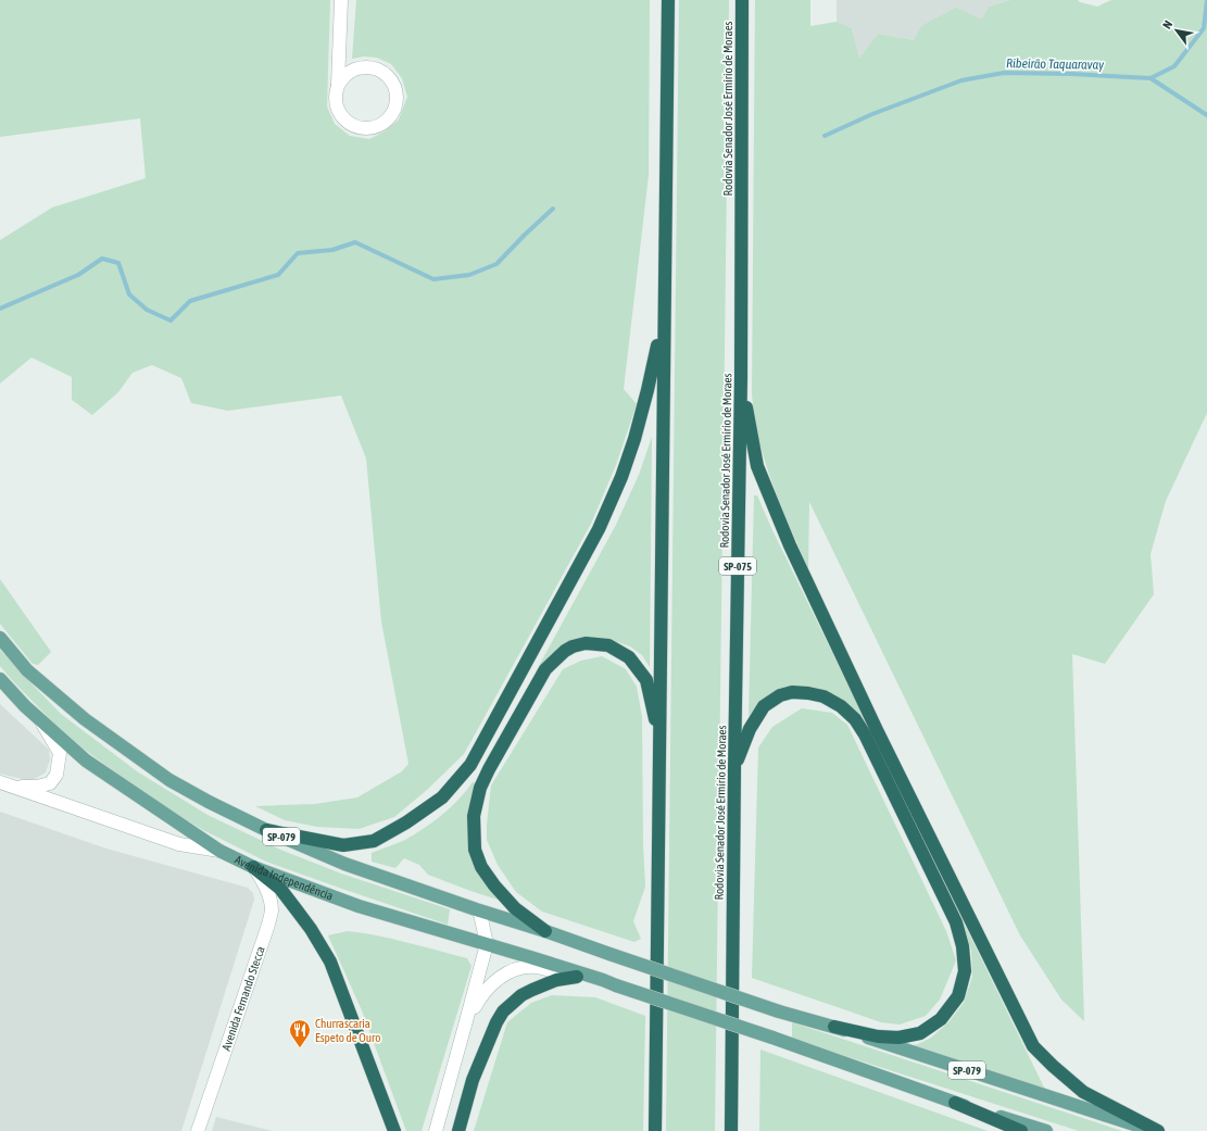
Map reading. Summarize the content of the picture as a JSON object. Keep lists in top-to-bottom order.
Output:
{
  "streets": {
    "highway": ["Rodovia Senador José Ermírio de Moraes", "SP-075"],
    "main road": ["SP-079", "Avenida Independência", "Avenida Fernando Stecca"]
  },
  "crossings": [
    ["Avenida Independência", "Avenida Fernando Stecca"]
  ],
  "water": ["Ribeirão Taquaravay"],
  "places": {
    "restaurant": ["Churrascaria Espeto de Ouro"]
  },
  "north": "top left"
}
